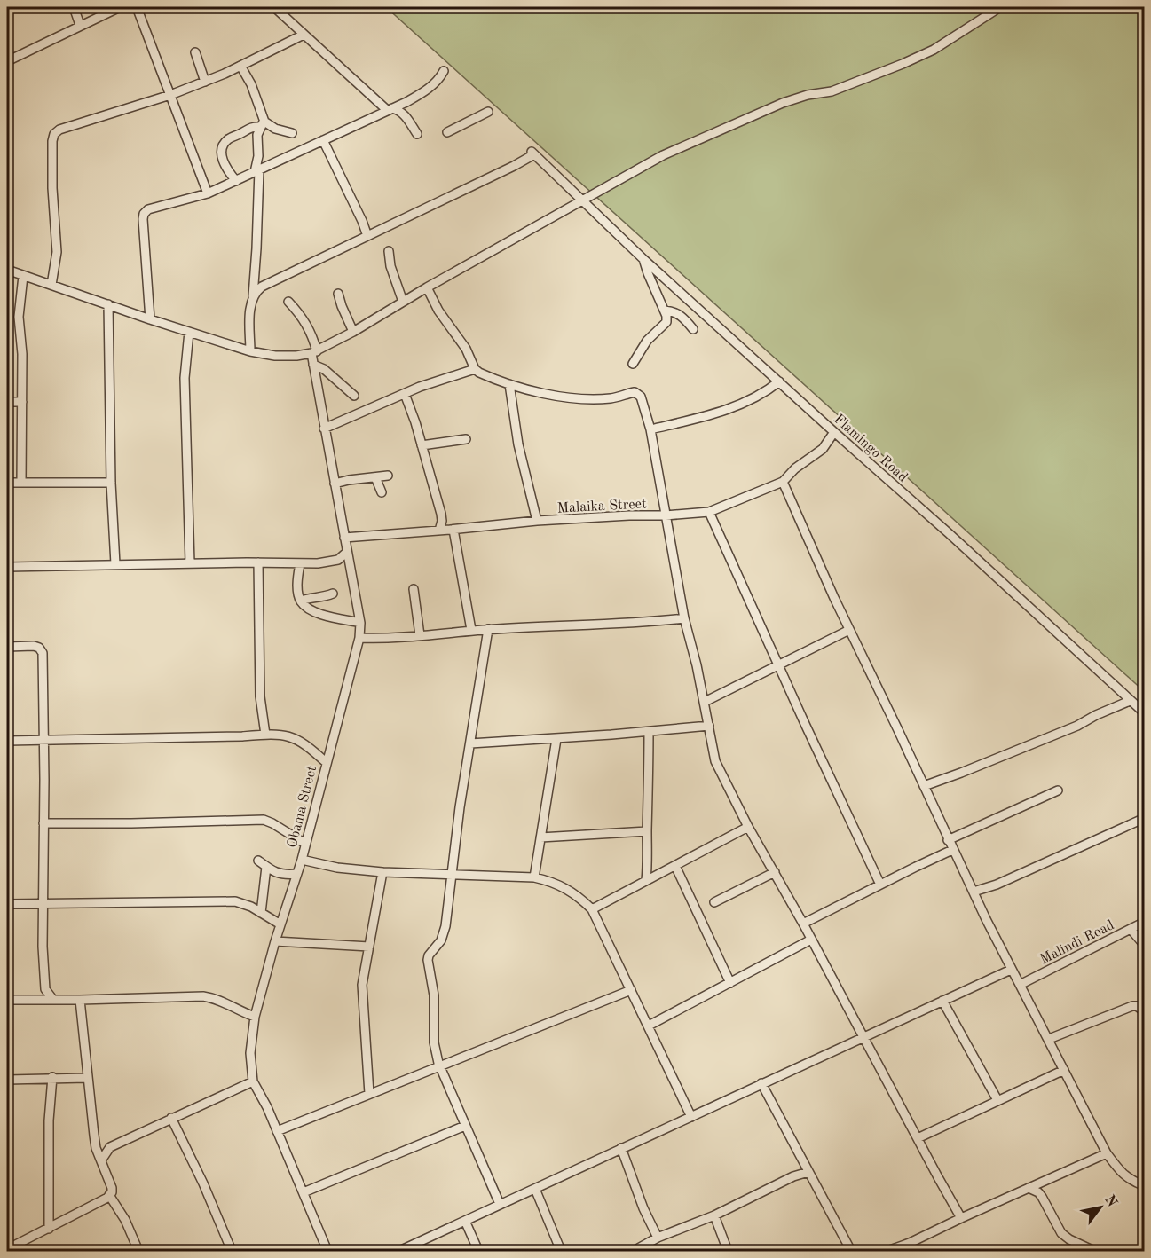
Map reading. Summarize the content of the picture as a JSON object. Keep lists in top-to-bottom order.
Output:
{
  "streets": {
    "street": [
      "Flamingo Road",
      "Malaika Street",
      "Obama Street",
      "Malindi Road"
    ]
  },
  "crossings": [
    ["Flamingo Road", "Malaika Street"],
    ["Malaika Street", "Obama Street"]
  ],
  "north": "top right"
}
